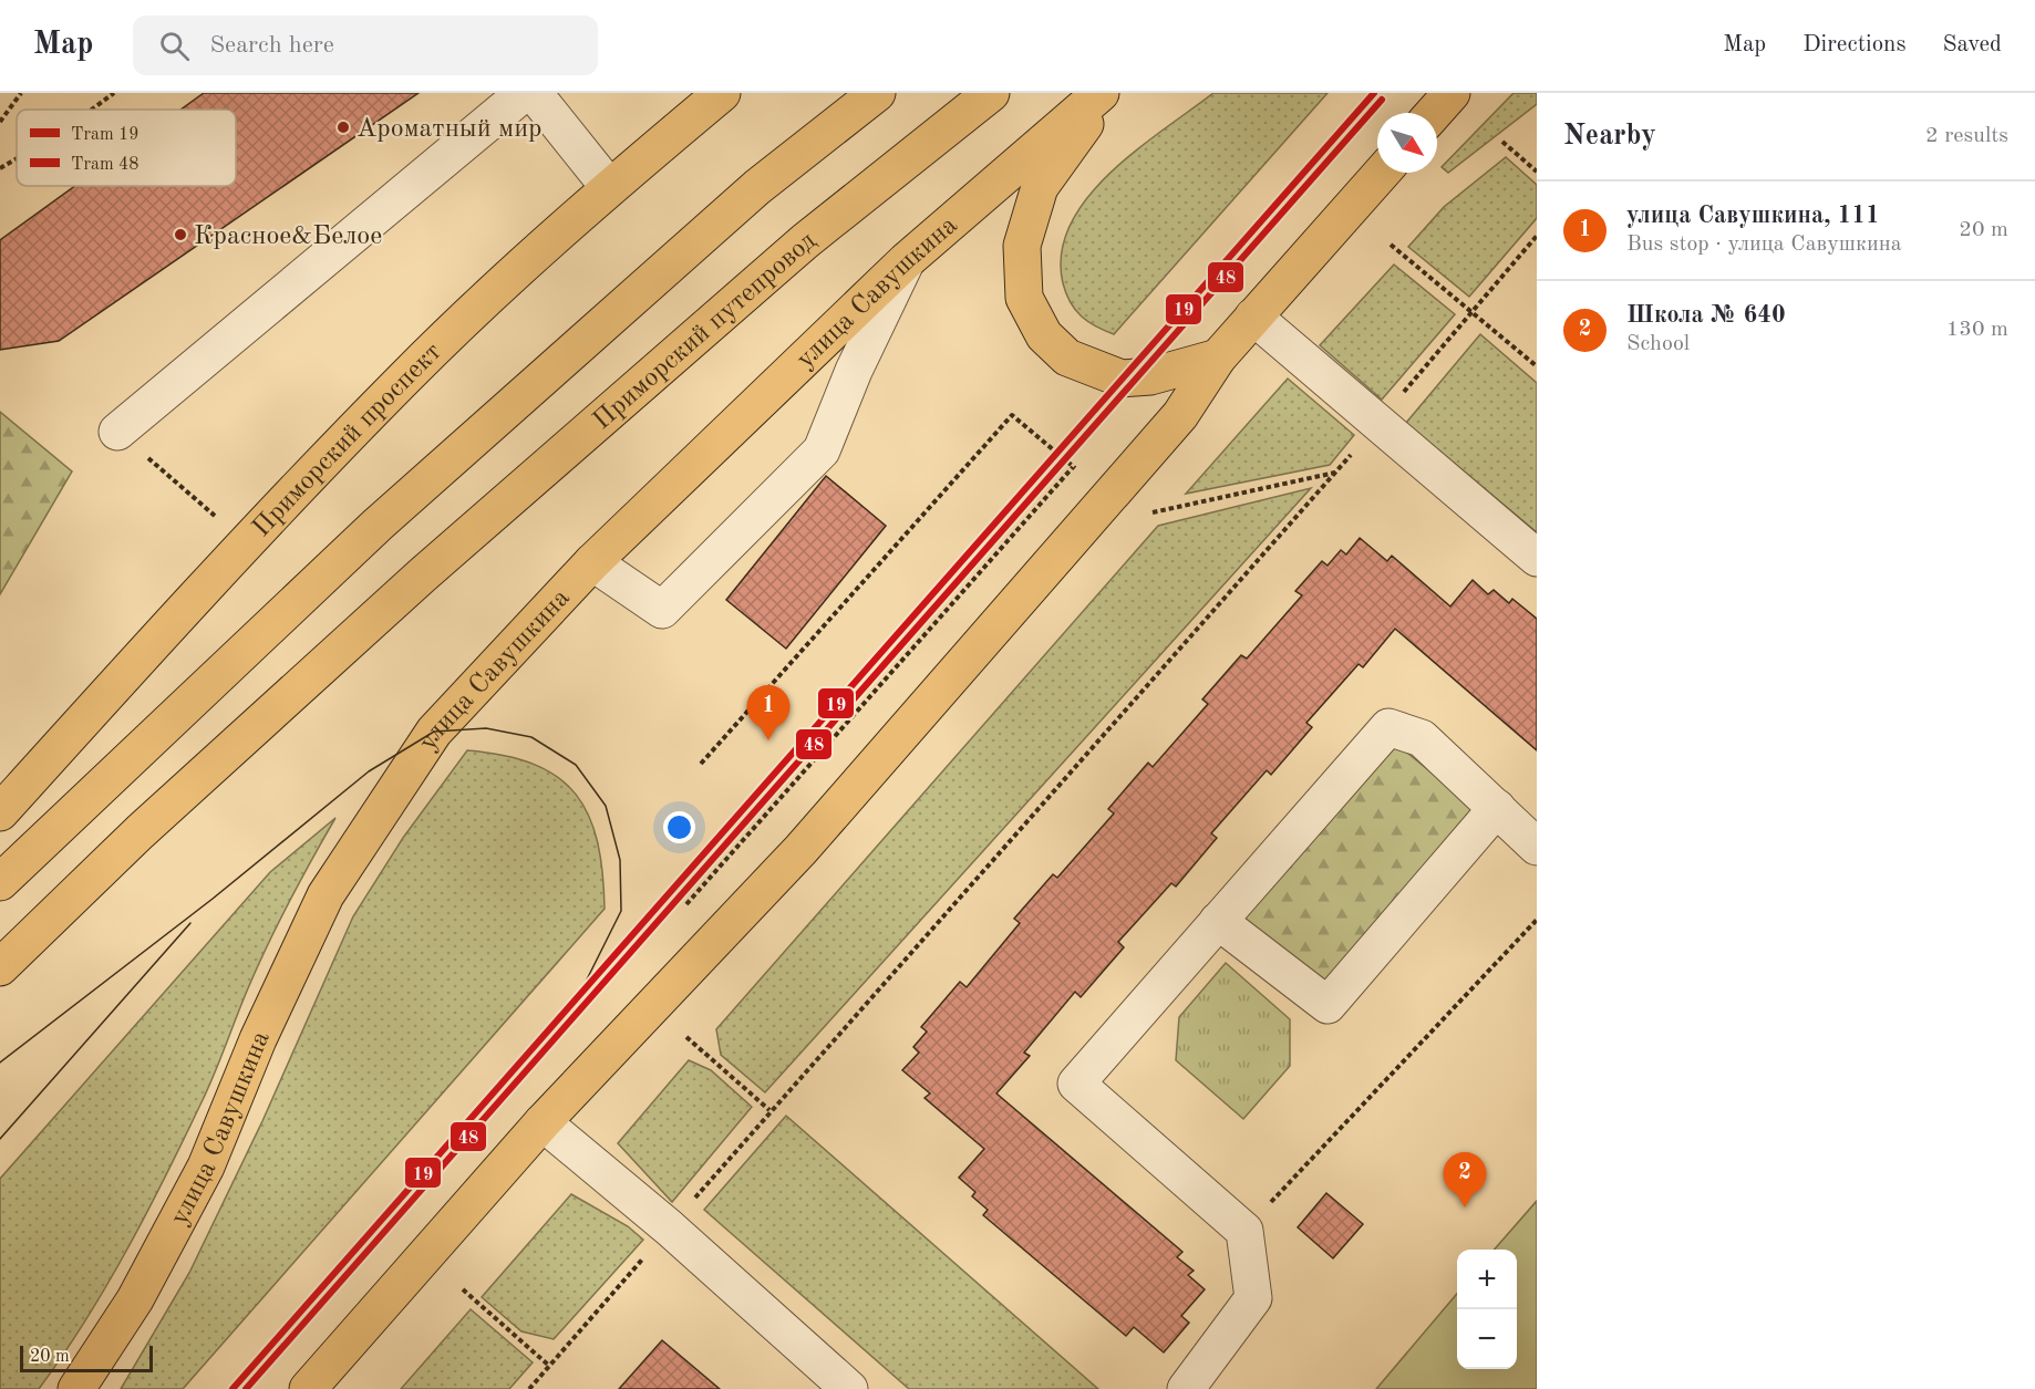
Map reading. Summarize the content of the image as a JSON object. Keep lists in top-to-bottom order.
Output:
{
  "streets": {
    "main road": ["улица Савушкина", "Приморский путепровод", "Приморский проспект"]
  },
  "places": ["Ароматный мир", "Красное&Белое"],
  "lines": ["tram line 19", "tram line 48"],
  "legend": ["Tram 19", "Tram 48"],
  "scale_bar": "20 m",
  "north": "bottom right",
  "page": {
    "header": "Map",
    "search": "Search here",
    "nav": ["Map", "Directions", "Saved"],
    "heading": ["Nearby", "2 results"],
    "list": [
      {
        "mark": "1",
        "name": "улица Савушкина, 111",
        "note": "Bus stop · улица Савушкина",
        "value": "20 m"
      },
      {
        "mark": "2",
        "name": "Школа № 640",
        "note": "School",
        "value": "130 m"
      }
    ],
    "pins": ["1", "2"],
    "map_buttons": ["+", "−"],
    "scale": "20 m"
  }
}
